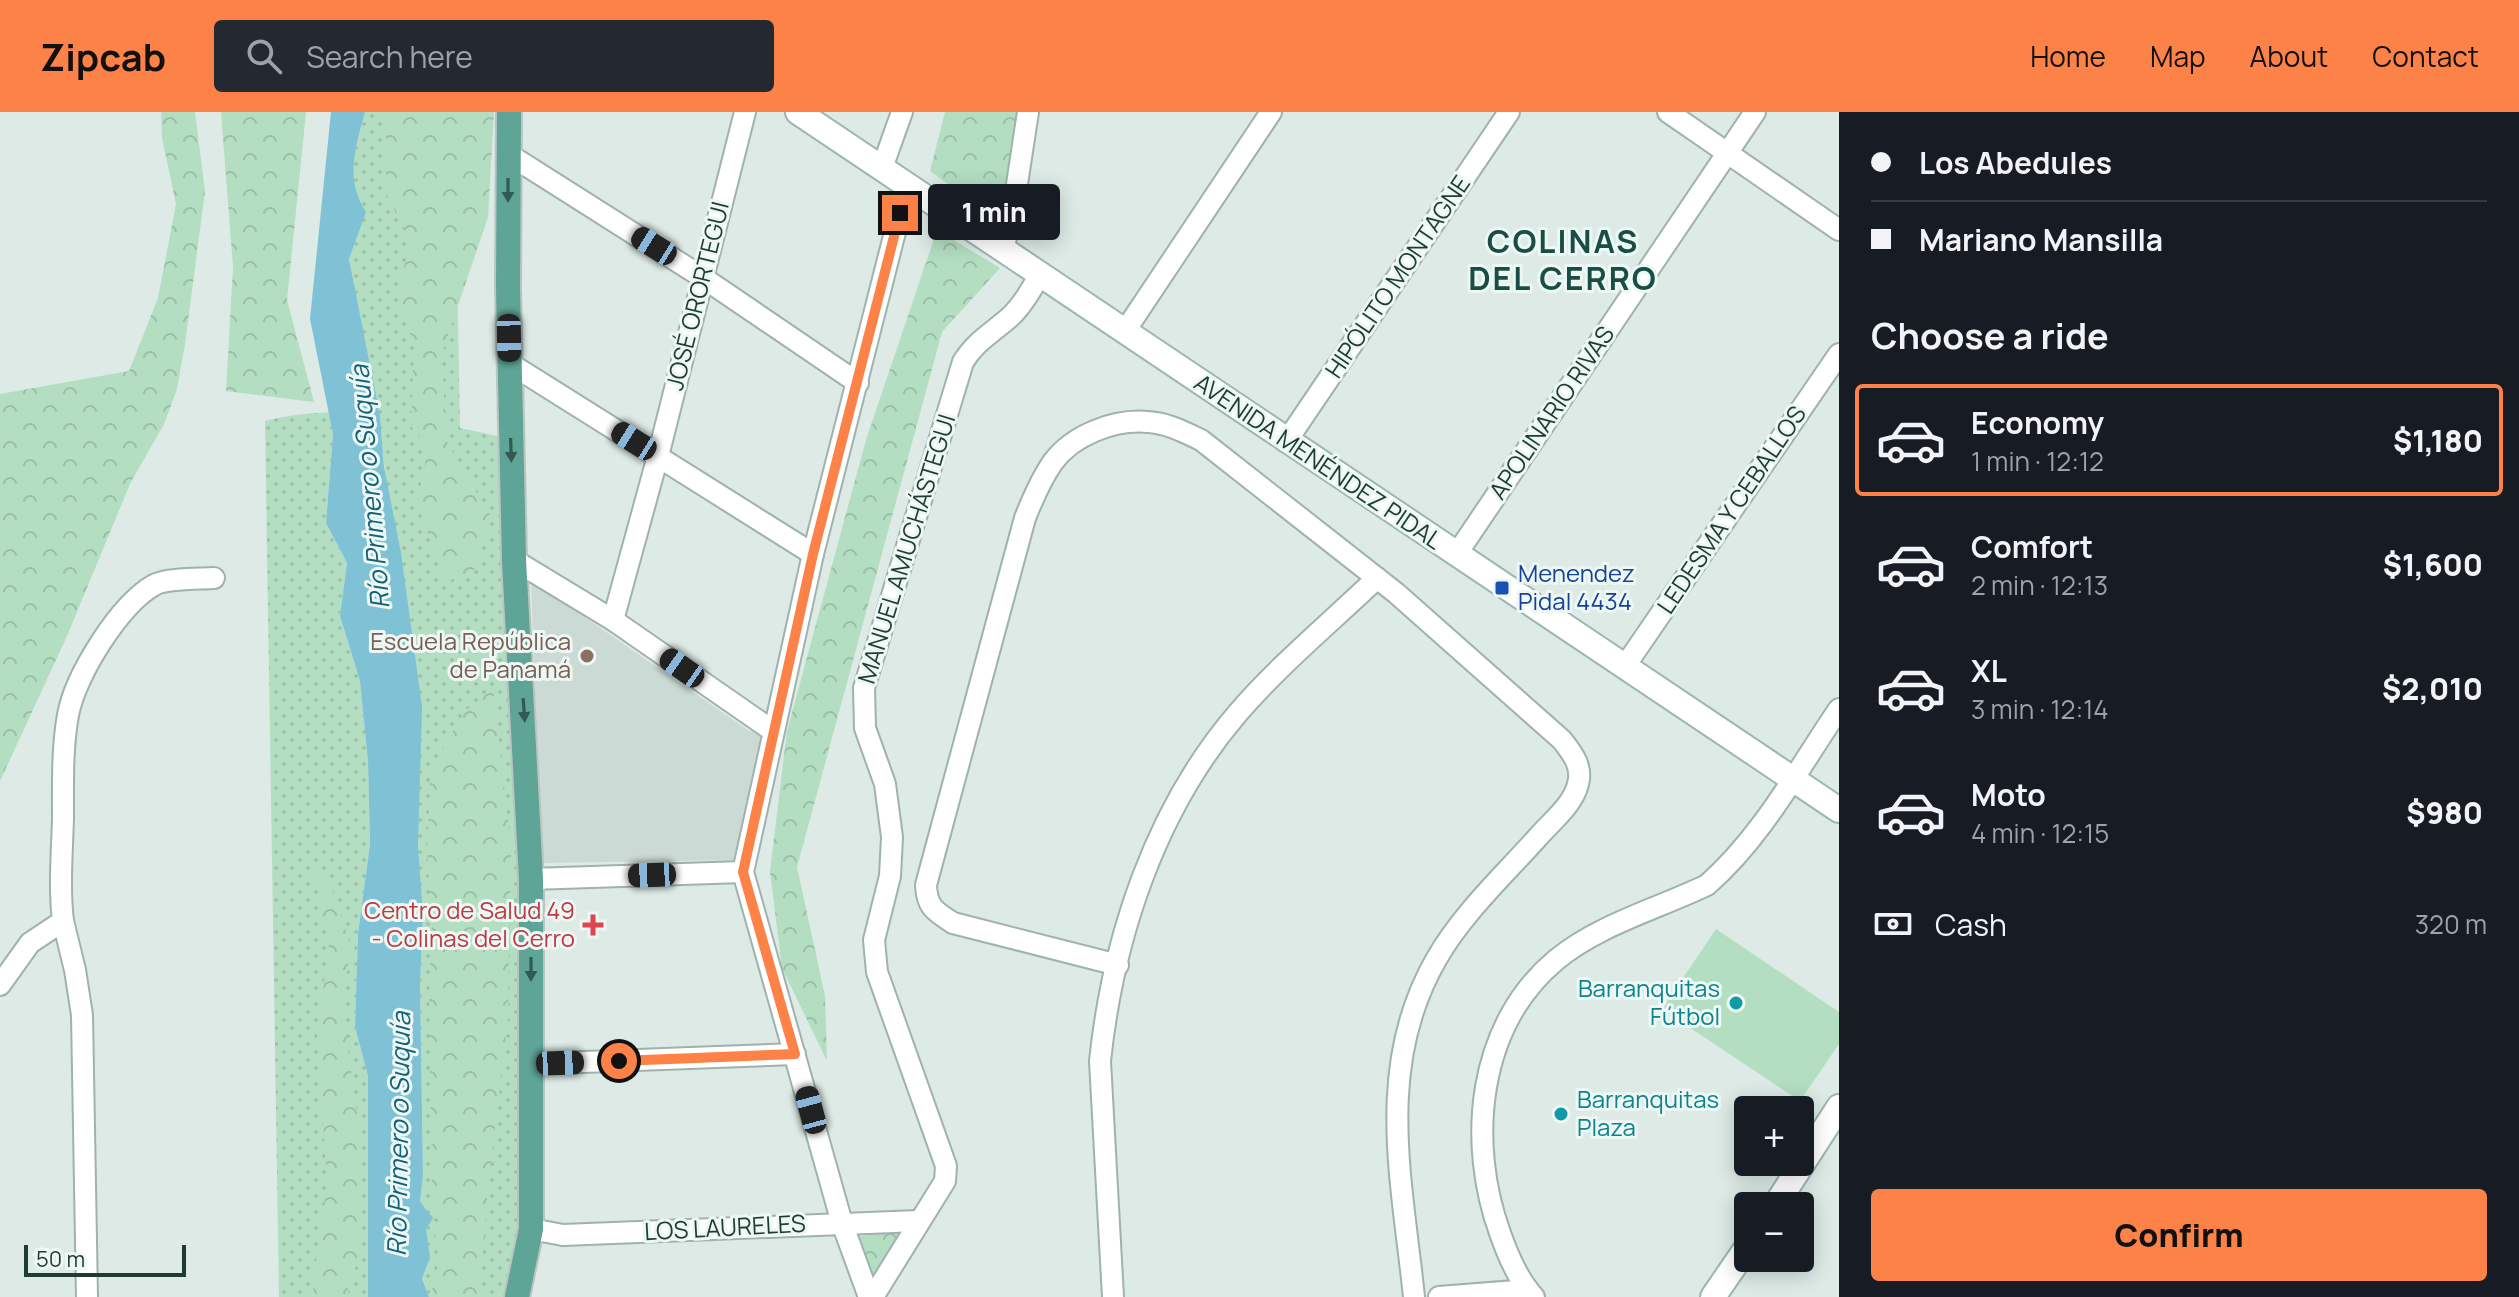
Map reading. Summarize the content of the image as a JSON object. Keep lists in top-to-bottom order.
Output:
{
  "streets": {
    "main road": ["AVENIDA MENÉNDEZ PIDAL"],
    "street": [
      "HIPÓLITO MONTAGNE",
      "JOSÉ ORORTEGUI",
      "APOLINARIO RIVAS",
      "LEDESMA Y CEBALLOS",
      "MANUEL AMUCHÁSTEGUI",
      "LOS LAURELES"
    ]
  },
  "crossings": [
    ["HIPÓLITO MONTAGNE", "AVENIDA MENÉNDEZ PIDAL"],
    ["APOLINARIO RIVAS", "AVENIDA MENÉNDEZ PIDAL"],
    ["AVENIDA MENÉNDEZ PIDAL", "LEDESMA Y CEBALLOS"],
    ["AVENIDA MENÉNDEZ PIDAL", "MANUEL AMUCHÁSTEGUI"],
    ["MANUEL AMUCHÁSTEGUI", "LOS LAURELES"]
  ],
  "districts": ["COLINAS DEL CERRO"],
  "water": ["Río Primero o Suquía"],
  "places": {
    "transit": ["Menendez Pidal 4434"],
    "other": ["Escuela República de Panamá", "Barranquitas Fútbol", "Barranquitas Plaza"],
    "health": ["Centro de Salud 49 - Colinas del Cerro"]
  },
  "scale_bar": "50 m",
  "page": {
    "header": "Zipcab",
    "search": "Search here",
    "nav": [
      "Home",
      "Map",
      "About",
      "Contact"
    ],
    "banner": ["Los Abedules", "Mariano Mansilla"],
    "bubble": "1 min",
    "heading": "Choose a ride",
    "list": [
      {
        "name": "Economy",
        "note": "1 min · 12:12",
        "value": "$1,180"
      },
      {
        "name": "Comfort",
        "note": "2 min · 12:13",
        "value": "$1,600"
      },
      {
        "name": "XL",
        "note": "3 min · 12:14",
        "value": "$2,010"
      },
      {
        "name": "Moto",
        "note": "4 min · 12:15",
        "value": "$980"
      }
    ],
    "pay": ["Cash", "320 m"],
    "map_buttons": ["+", "−"],
    "buttons": "Confirm",
    "scale": "50 m"
  }
}
